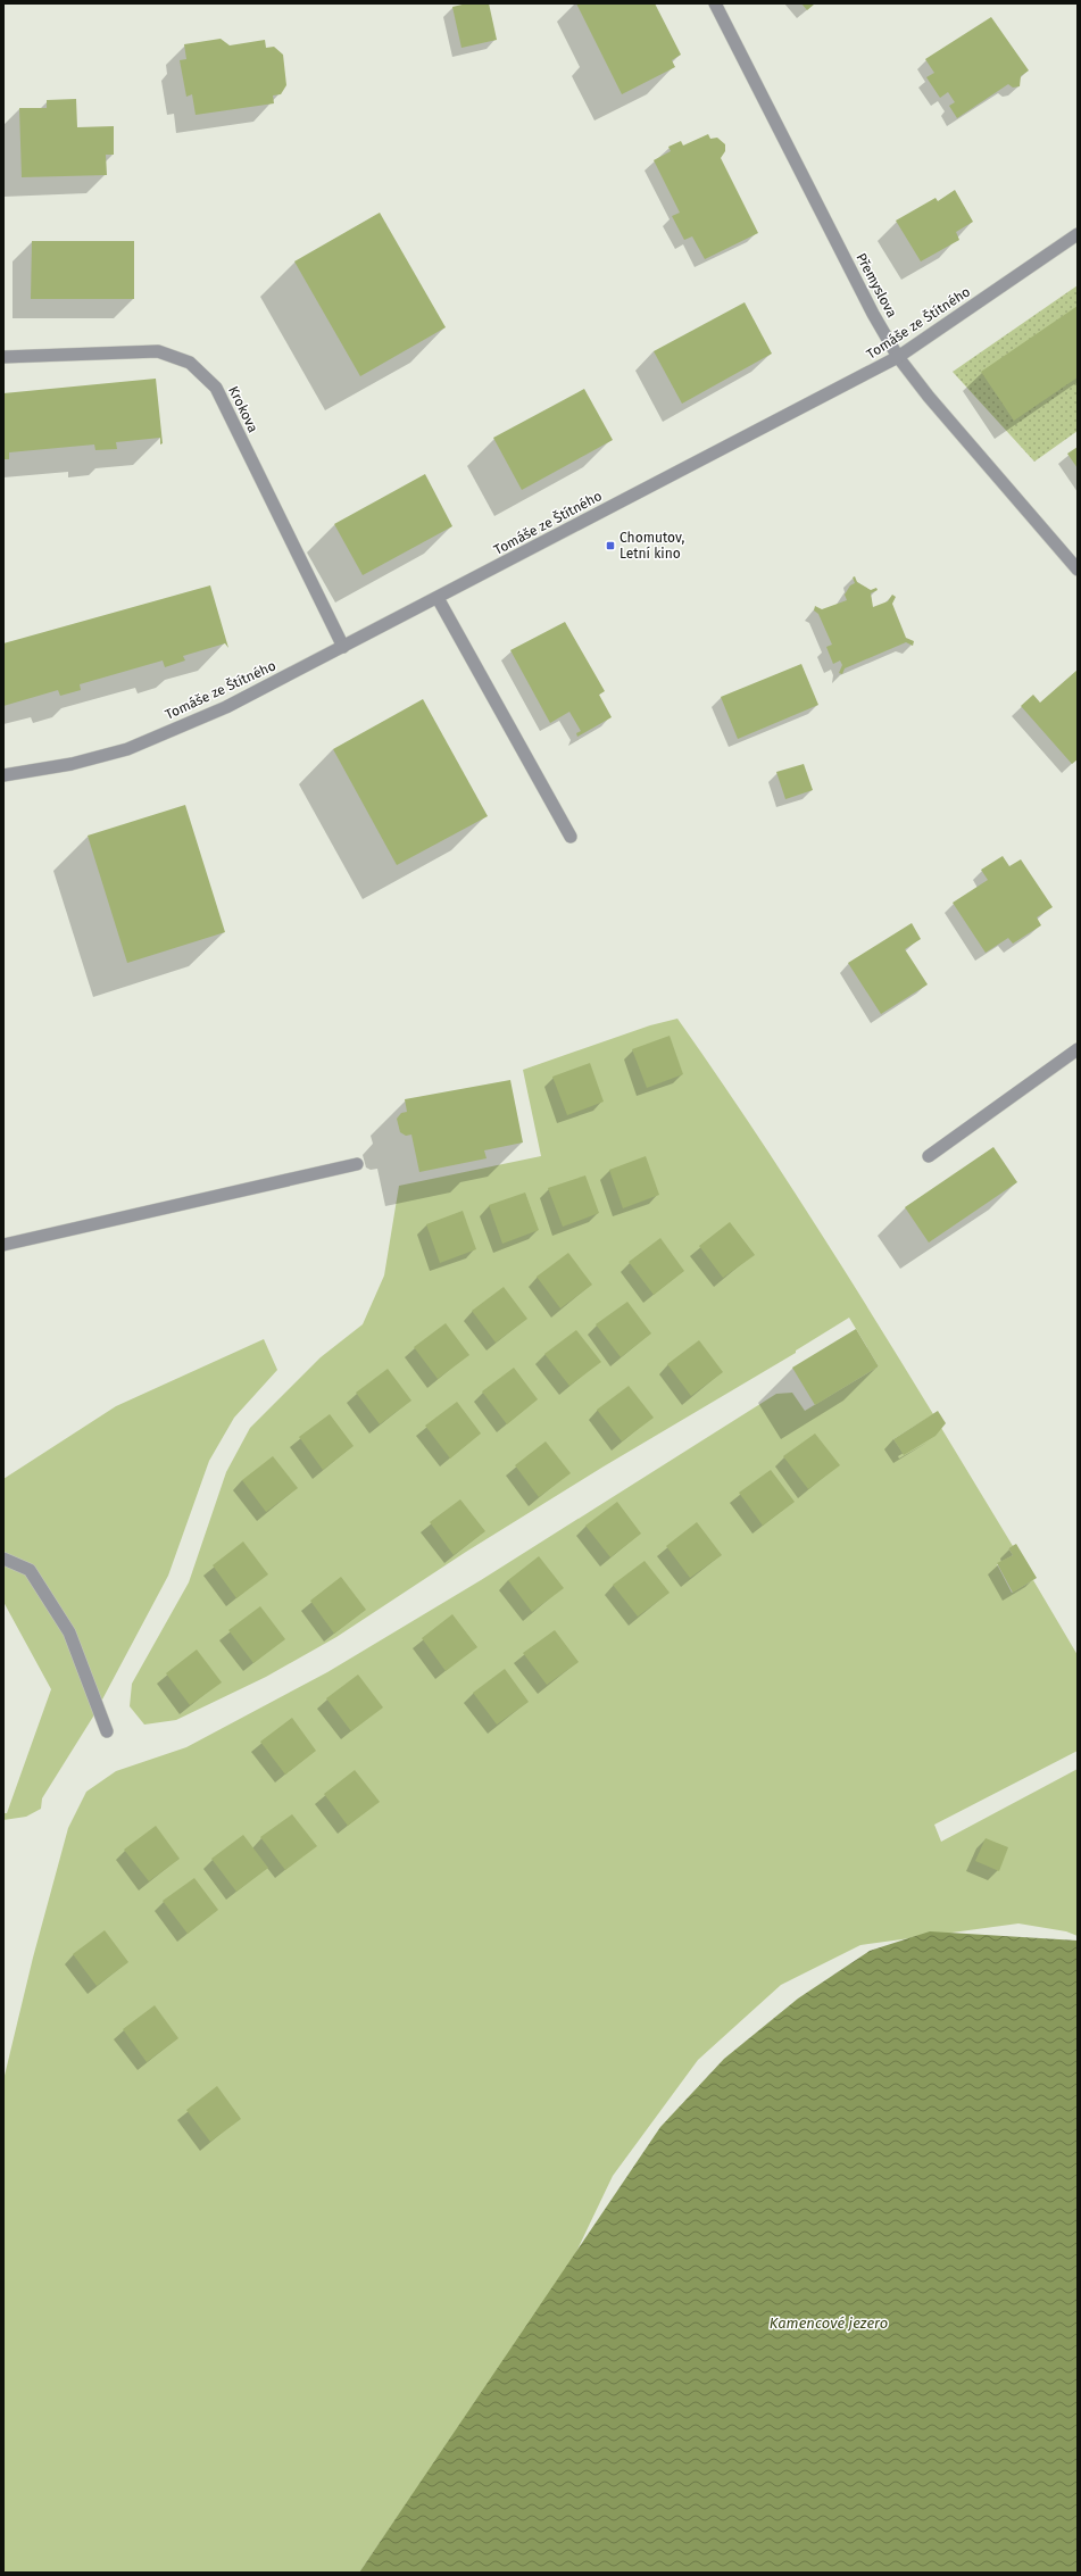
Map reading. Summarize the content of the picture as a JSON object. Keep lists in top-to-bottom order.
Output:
{
  "streets": {
    "street": ["Přemyslova", "Tomáše ze Štítného", "Krokova"]
  },
  "crossings": [
    ["Přemyslova", "Tomáše ze Štítného"],
    ["Tomáše ze Štítného", "Krokova"]
  ],
  "water": ["Kamencové jezero"],
  "places": {
    "transit": ["Chomutov, Letní kino"]
  }
}
